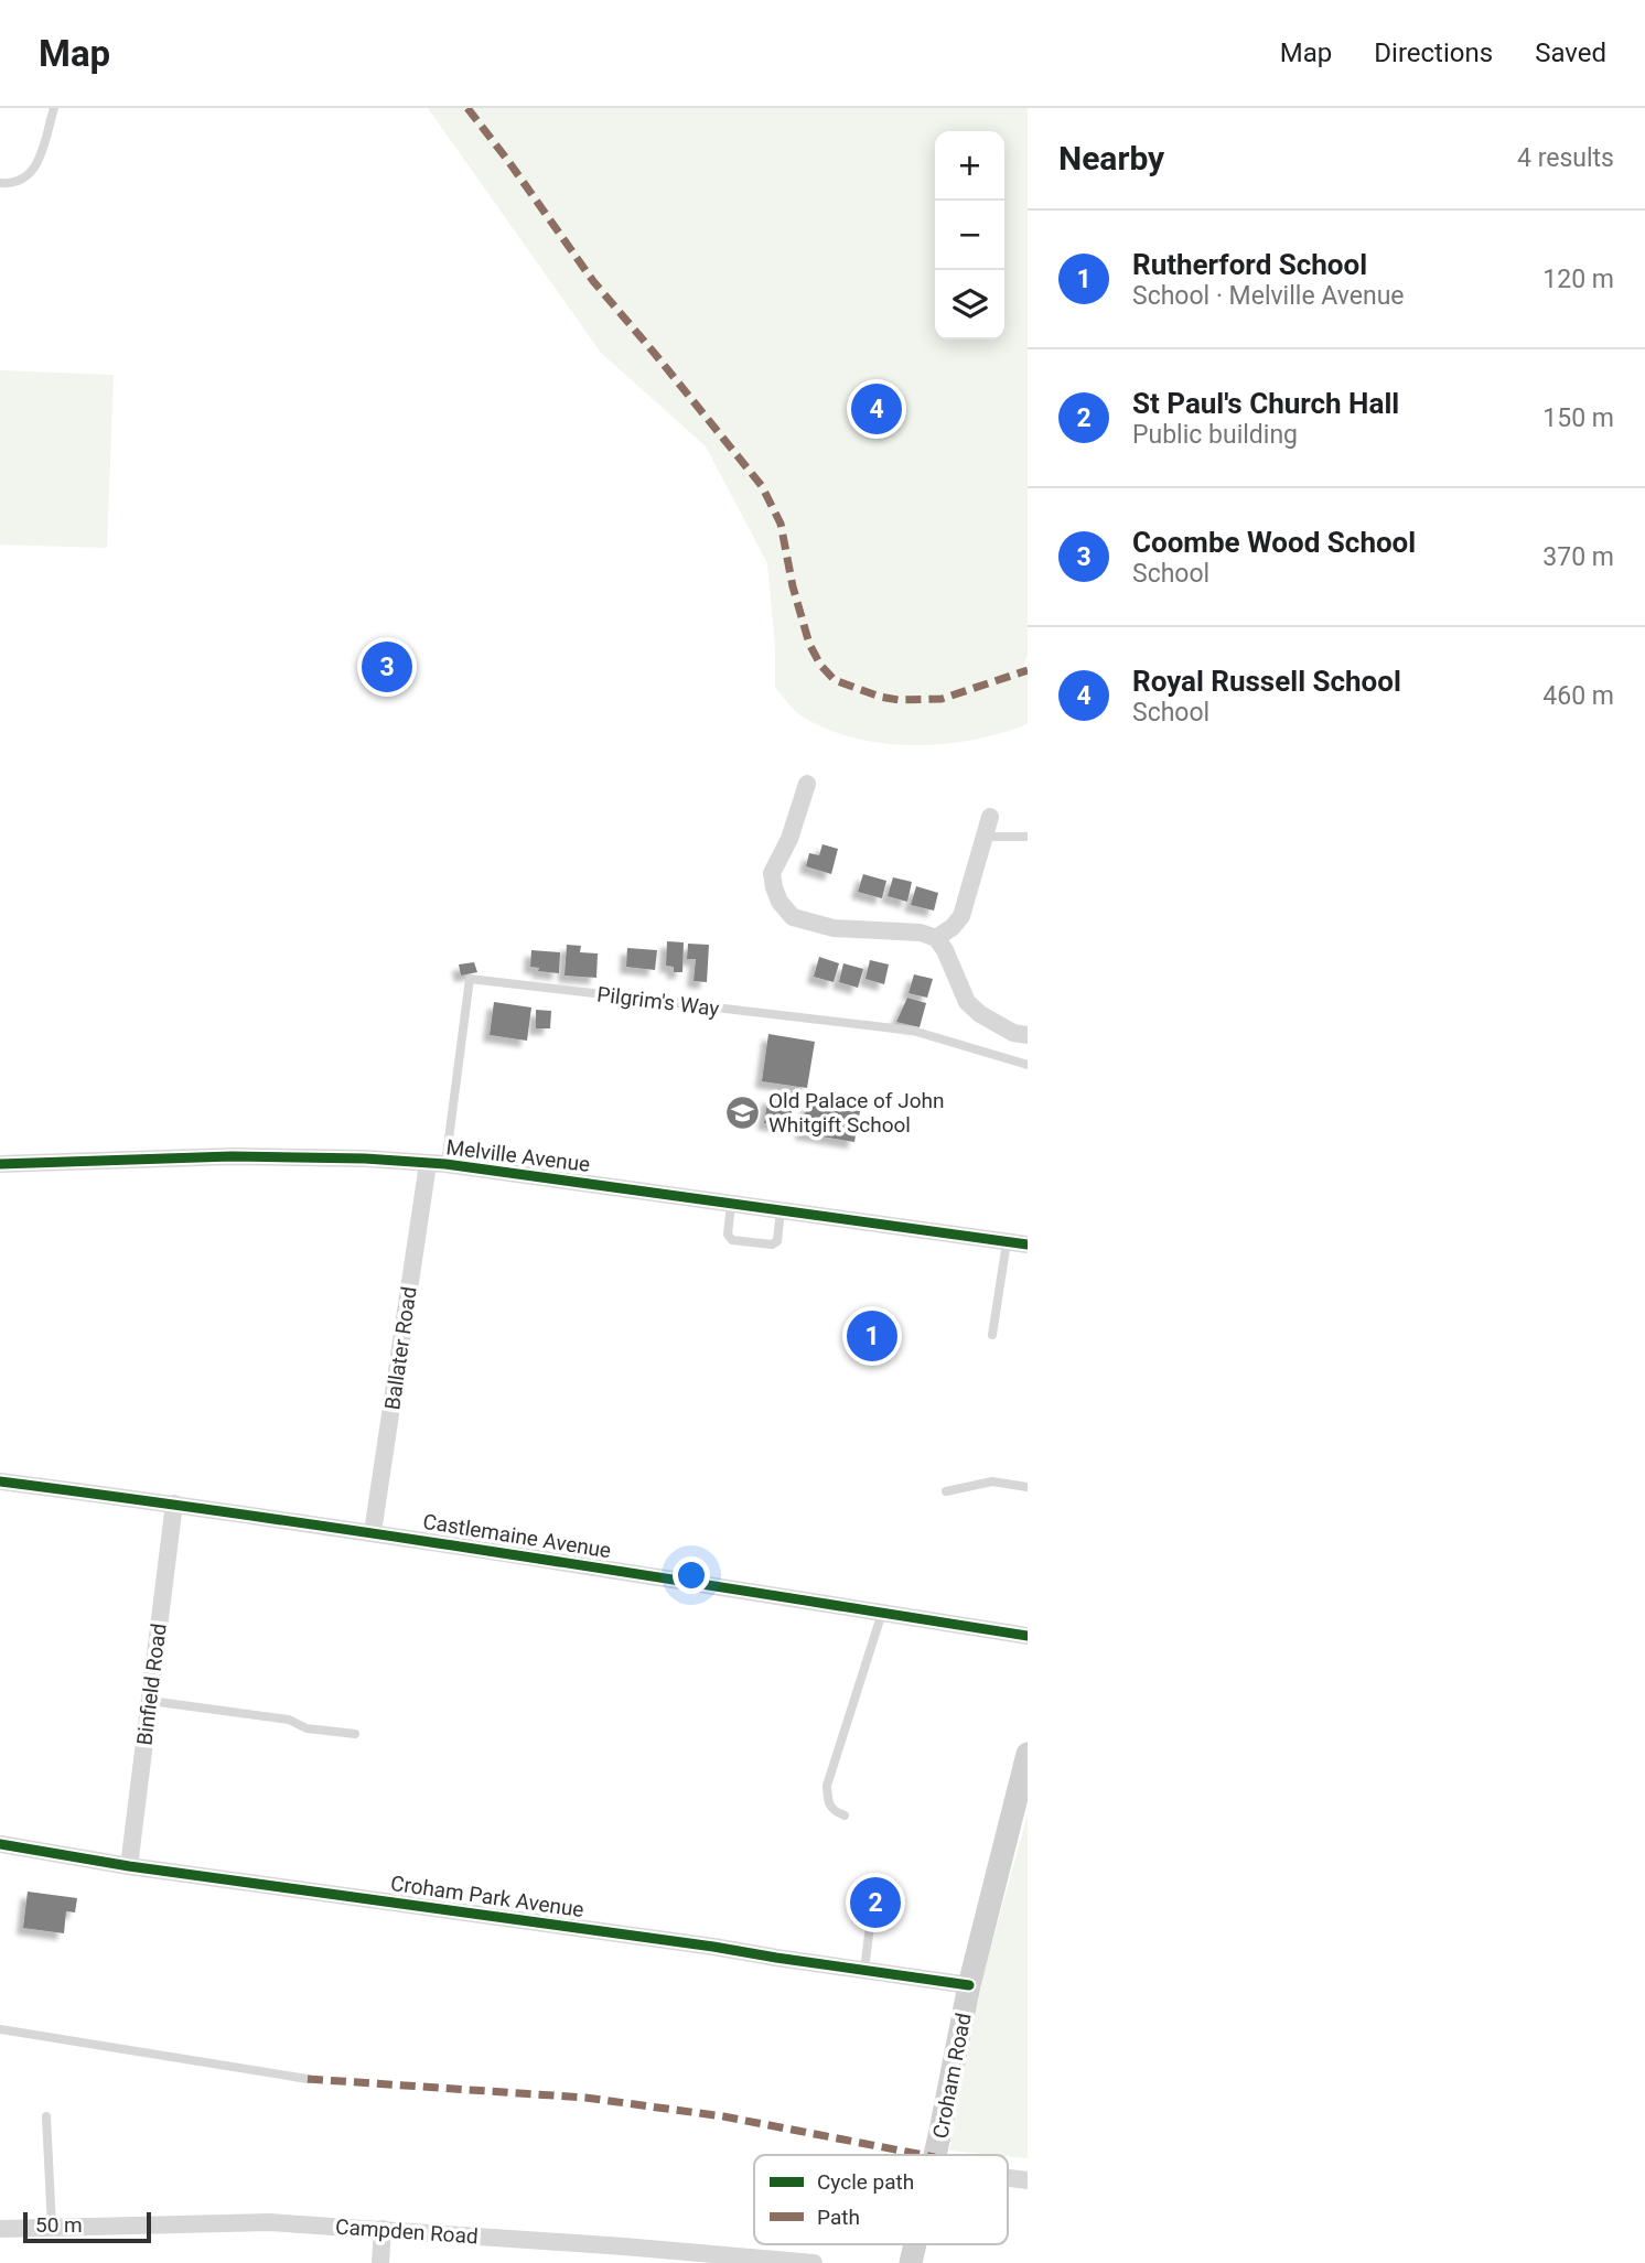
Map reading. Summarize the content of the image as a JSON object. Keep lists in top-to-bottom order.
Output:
{
  "streets": {
    "street": [
      "Melville Avenue",
      "Ballater Road",
      "Castlemaine Avenue",
      "Binfield Road",
      "Croham Park Avenue",
      "Croham Road",
      "Campden Road"
    ],
    "lane": ["Pilgrim's Way"]
  },
  "crossings": [
    ["Pilgrim's Way", "Melville Avenue"],
    ["Pilgrim's Way", "Ballater Road"],
    ["Melville Avenue", "Ballater Road"],
    ["Ballater Road", "Castlemaine Avenue"],
    ["Castlemaine Avenue", "Binfield Road"],
    ["Binfield Road", "Croham Park Avenue"],
    ["Croham Park Avenue", "Croham Road"]
  ],
  "places": {
    "school or university": ["Old Palace of John Whitgift School"]
  },
  "legend": ["Cycle path", "Path"],
  "scale_bar": "50 m",
  "page": {
    "header": "Map",
    "nav": ["Map", "Directions", "Saved"],
    "heading": ["Nearby", "4 results"],
    "map_buttons": ["+", "−"],
    "list": [
      {
        "mark": "1",
        "name": "Rutherford School",
        "note": "School · Melville Avenue",
        "value": "120 m"
      },
      {
        "mark": "2",
        "name": "St Paul's Church Hall",
        "note": "Public building",
        "value": "150 m"
      },
      {
        "mark": "3",
        "name": "Coombe Wood School",
        "note": "School",
        "value": "370 m"
      },
      {
        "mark": "4",
        "name": "Royal Russell School",
        "note": "School",
        "value": "460 m"
      }
    ],
    "pins": [
      "4",
      "3",
      "1",
      "2"
    ],
    "scale": "50 m"
  }
}
